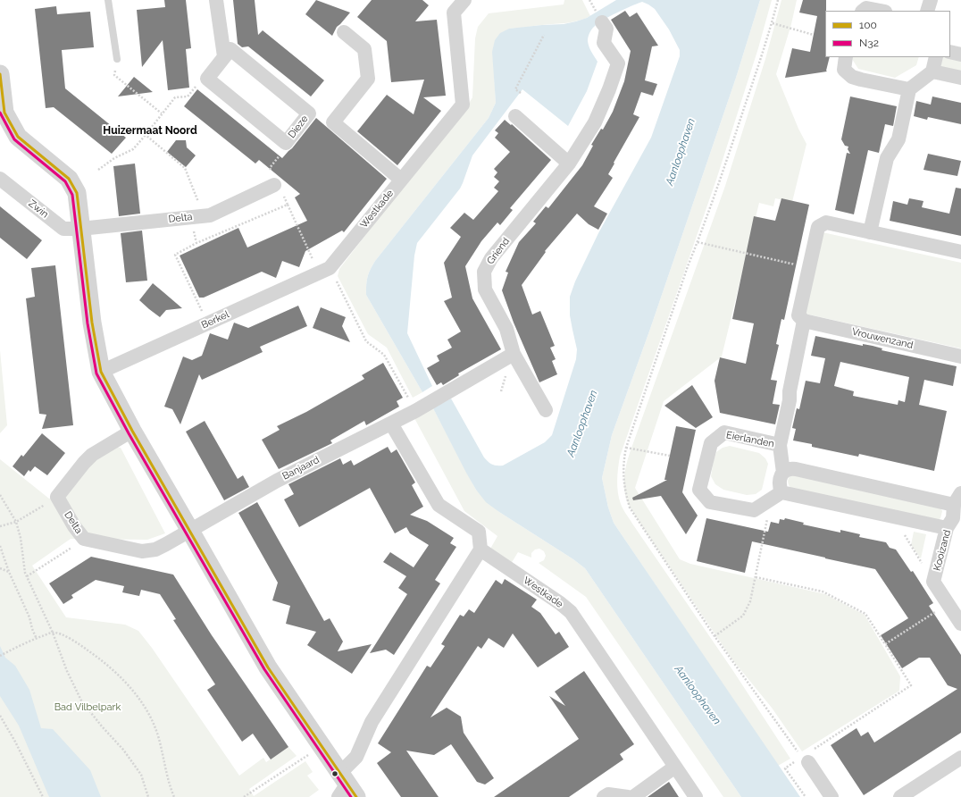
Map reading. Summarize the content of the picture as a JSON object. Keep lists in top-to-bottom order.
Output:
{
  "streets": {
    "street": [
      "Dieze",
      "Zwin",
      "Westkade",
      "Delta",
      "Griend",
      "Berkel",
      "Vrouwenzand",
      "Eierlanden",
      "Banjaard",
      "Kooizand"
    ]
  },
  "crossings": [
    ["Zwin", "Delta"],
    ["Westkade", "Berkel"],
    ["Delta", "Banjaard"]
  ],
  "districts": ["Huizermaat Noord"],
  "water": ["Aanloophaven"],
  "parks": ["Bad Vilbelpark"],
  "lines": ["transit line 100", "transit line N32"],
  "legend": ["100", "N32"]
}
